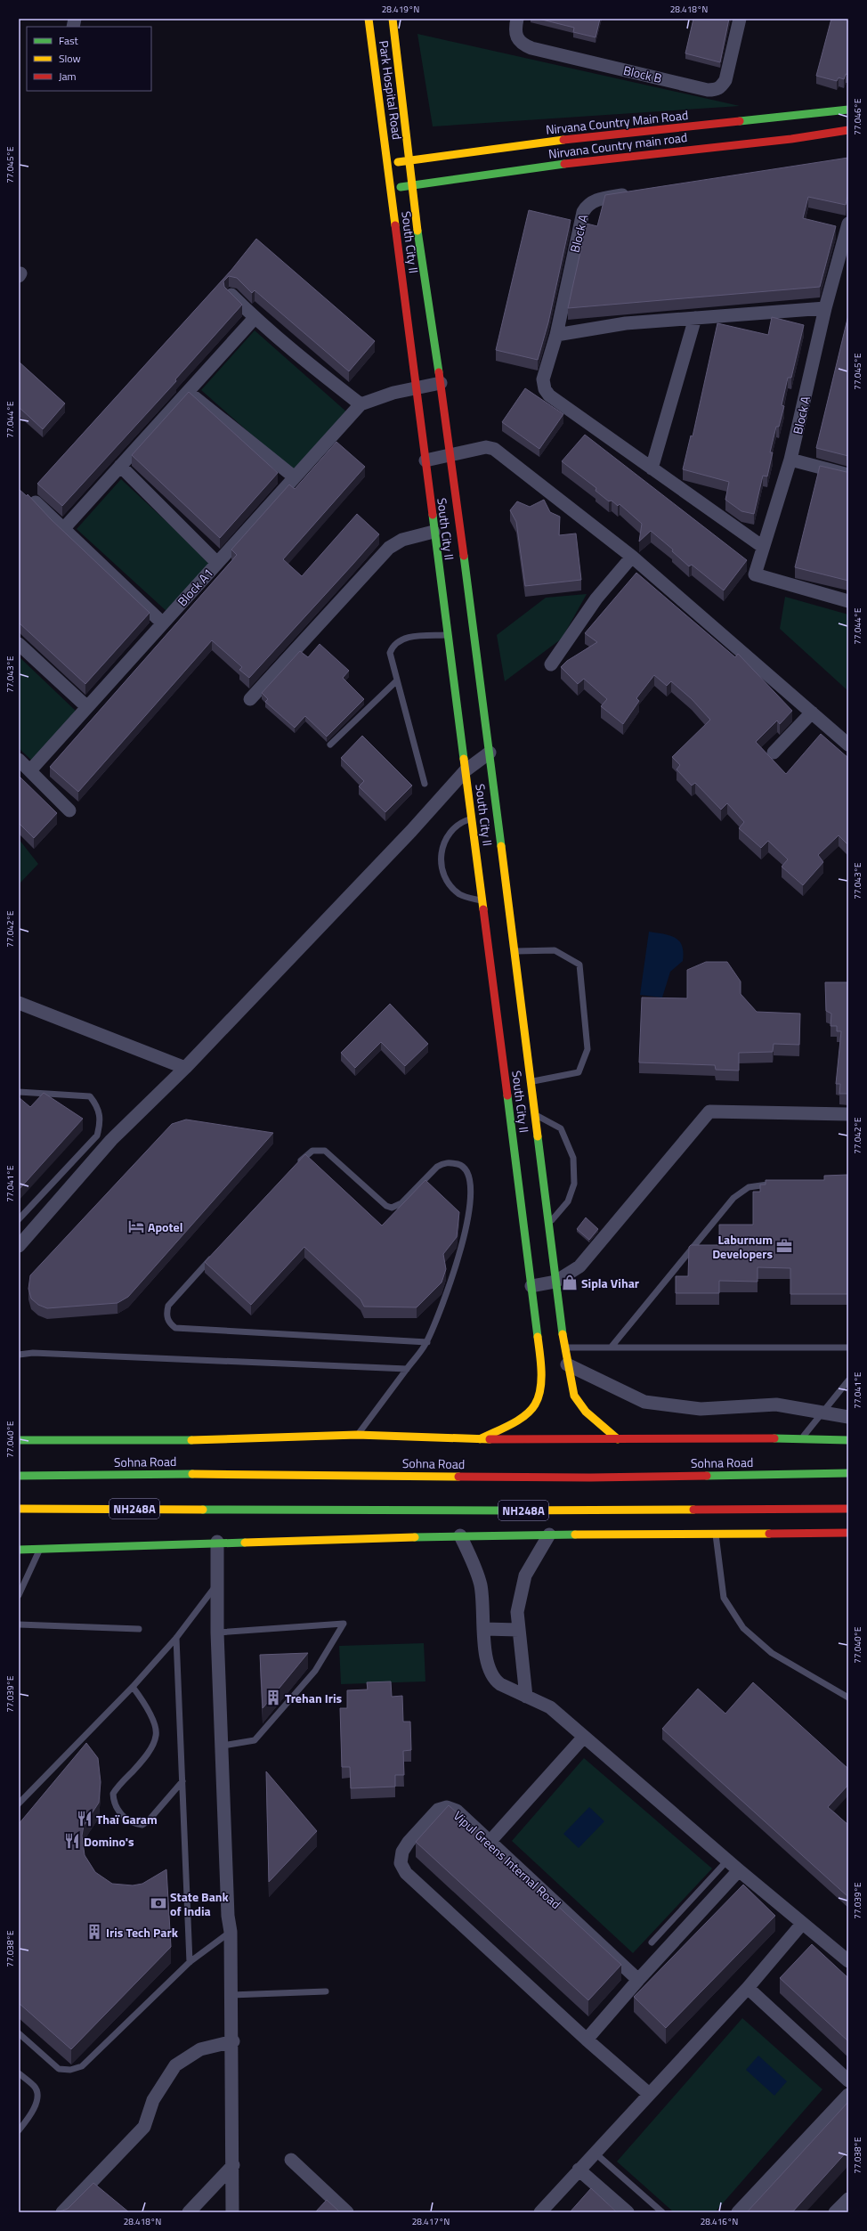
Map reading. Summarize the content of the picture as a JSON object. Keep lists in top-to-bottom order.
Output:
{
  "streets": {
    "main road": [
      "Park Hospital Road",
      "Nirvana Country Main Road",
      "Nirvana Country main road",
      "South City II",
      "Sohna Road",
      "NH248A"
    ],
    "street": [
      "Block B",
      "Block A",
      "Block A1",
      "Vipul Greens Internal Road"
    ]
  },
  "crossings": [
    ["Park Hospital Road", "Nirvana Country Main Road"],
    ["Park Hospital Road", "South City II"],
    ["Nirvana Country Main Road", "South City II"],
    ["Nirvana Country main road", "South City II"]
  ],
  "places": {
    "hotel": ["Apotel"],
    "office": ["Laburnum Developers"],
    "shop": ["Sipla Vihar"],
    "building": ["Trehan Iris", "Iris Tech Park"],
    "restaurant": ["Thaï Garam", "Domino's"],
    "bank": ["State Bank of India"]
  },
  "legend": ["Fast", "Slow", "Jam"],
  "coordinates": [
    "28.419°N",
    "28.418°N",
    "77.046°E",
    "77.045°E",
    "77.044°E",
    "77.043°E",
    "77.042°E",
    "77.041°E",
    "77.040°E",
    "77.039°E",
    "77.038°E",
    "28.417°N",
    "28.416°N"
  ]
}
